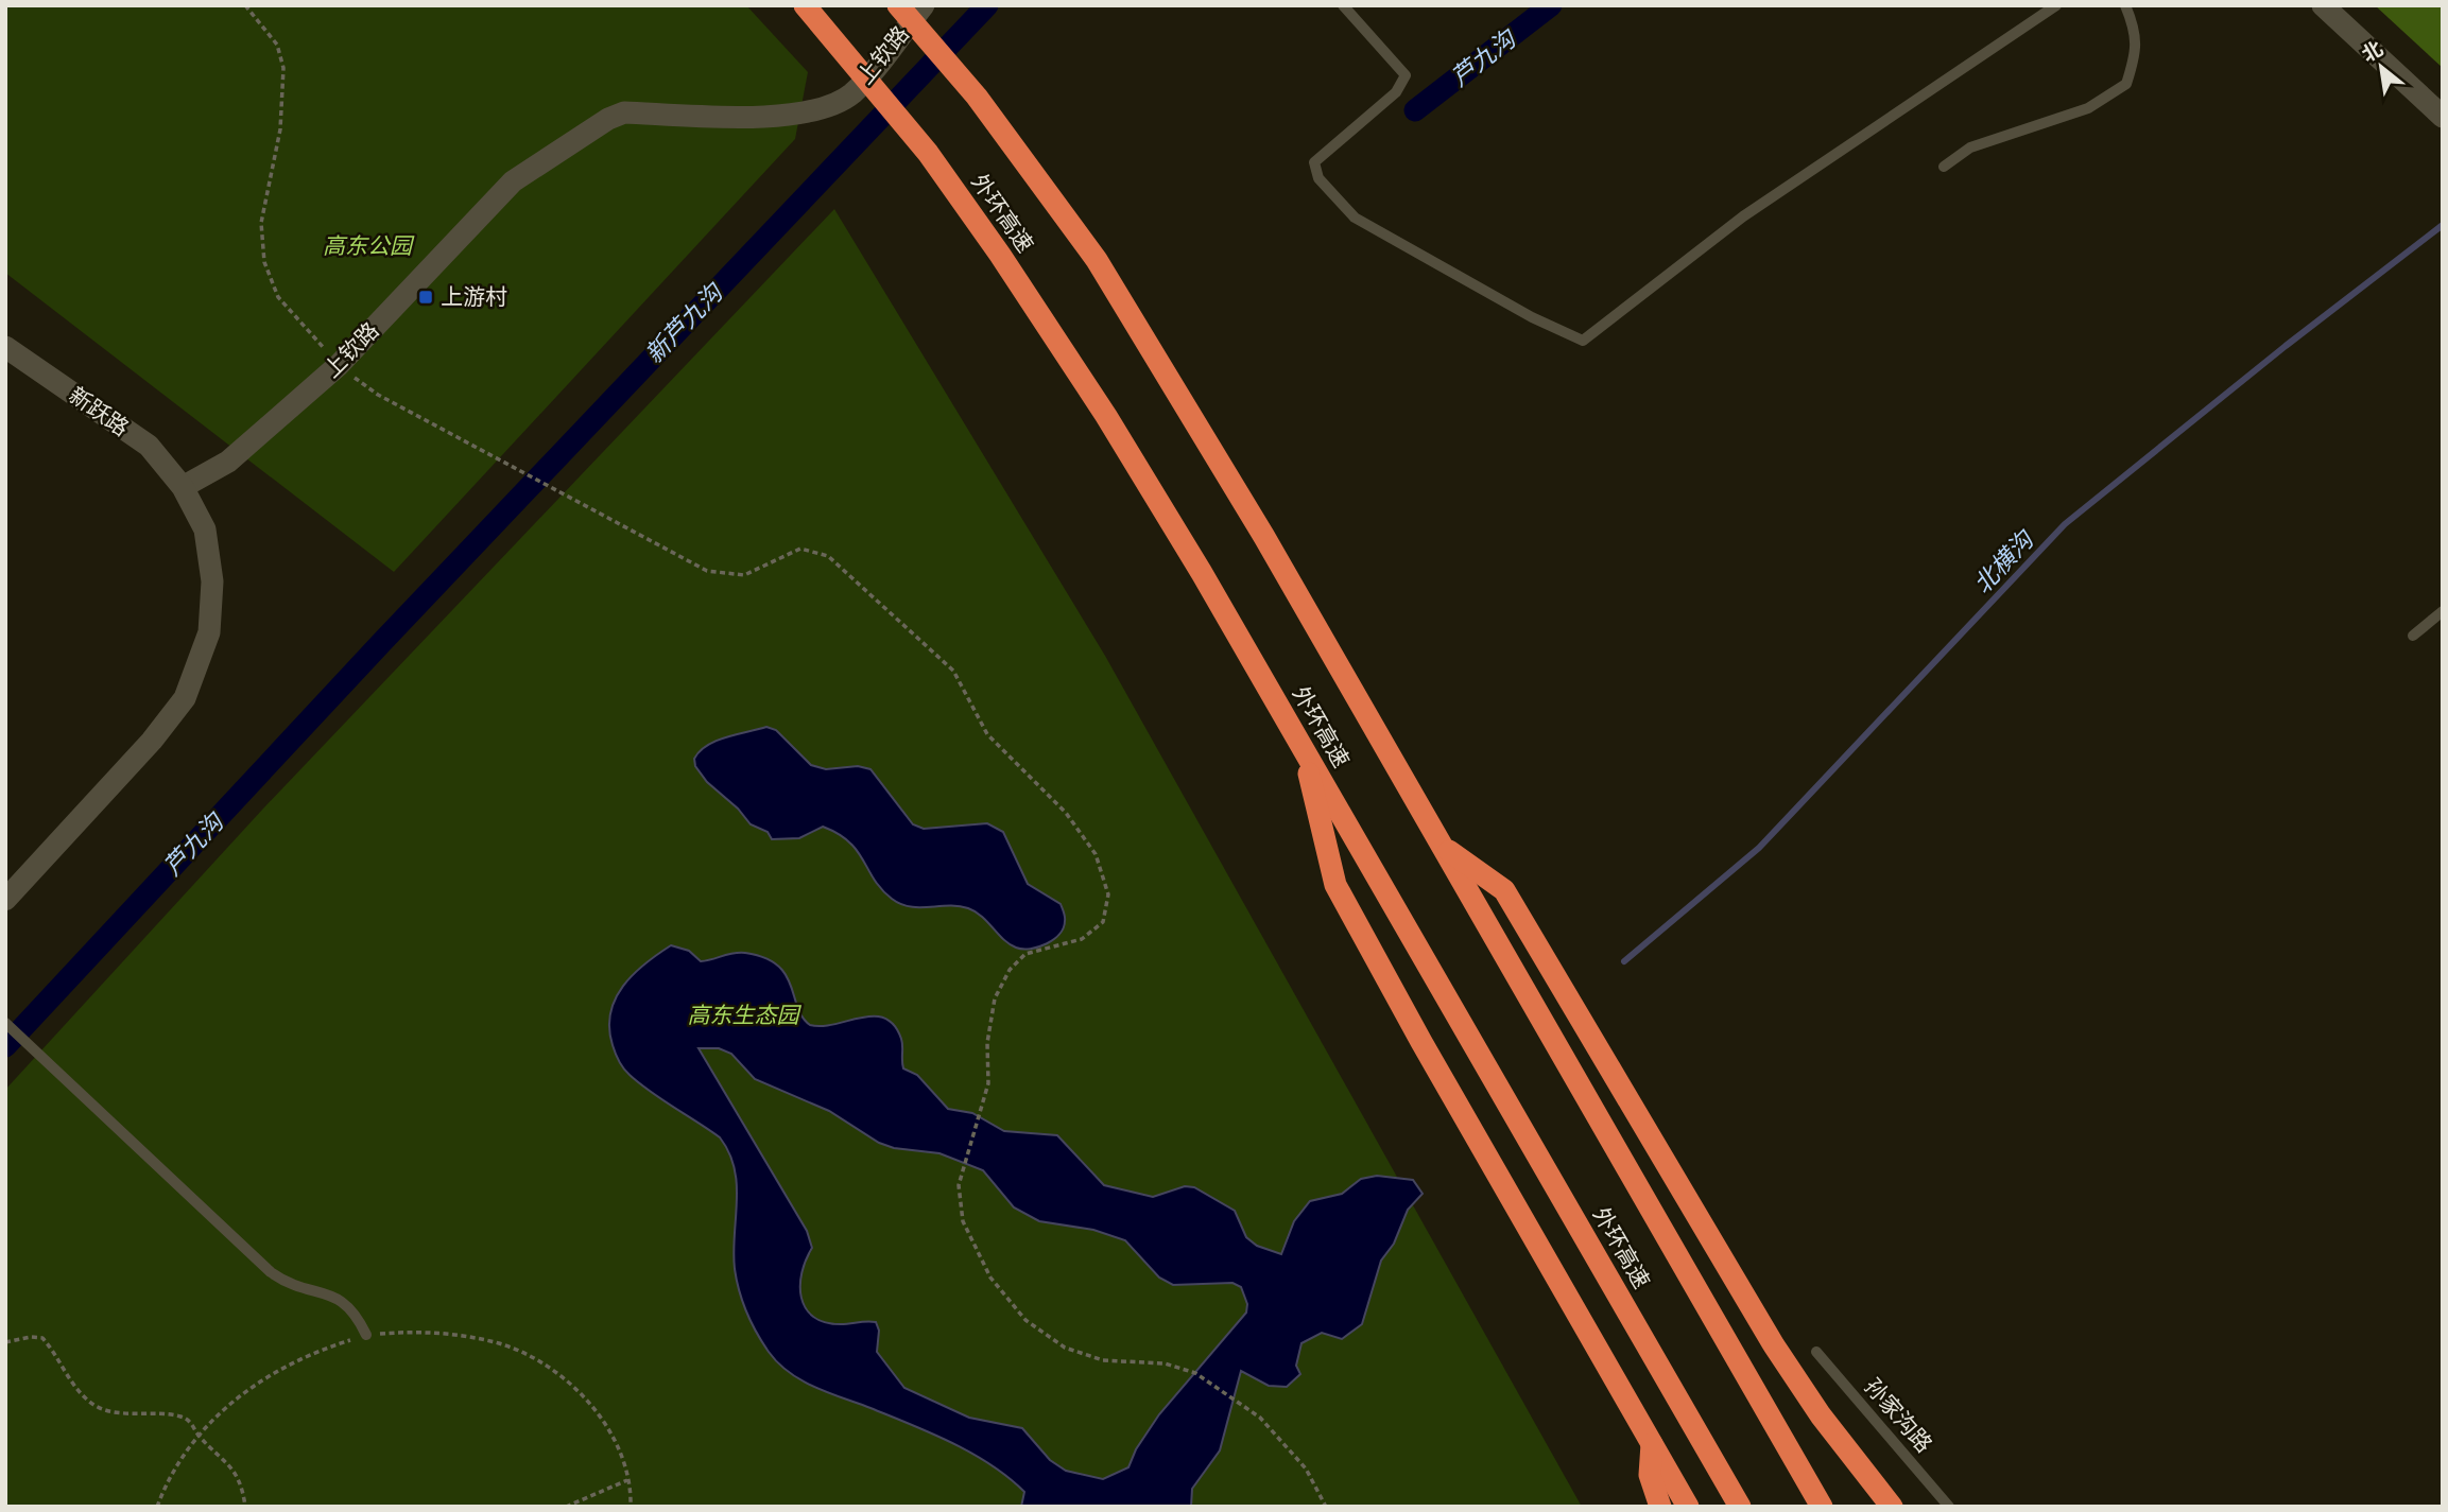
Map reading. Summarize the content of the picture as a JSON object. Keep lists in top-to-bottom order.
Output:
{
  "streets": {
    "highway": ["外环高速"],
    "street": ["上钦路", "新跃路"],
    "lane": ["孙家沟路"]
  },
  "crossings": [
    ["上钦路", "新跃路"]
  ],
  "water": ["芦九沟", "新芦九沟", "北横沟"],
  "parks": ["高东公园", "高东生态园"],
  "places": {
    "transit": ["上游村"]
  },
  "north": "top left"
}
